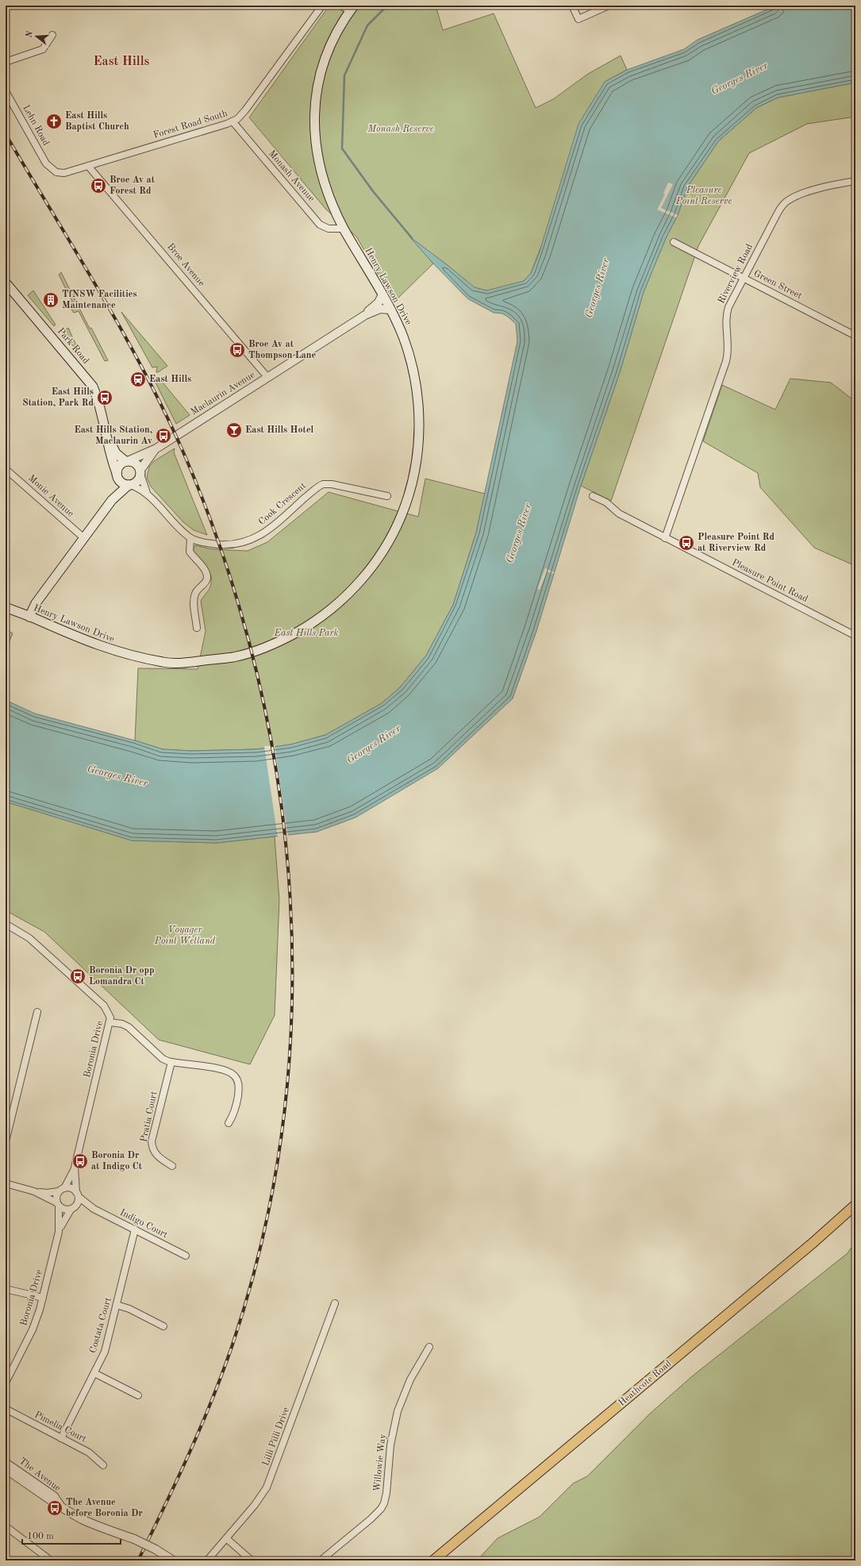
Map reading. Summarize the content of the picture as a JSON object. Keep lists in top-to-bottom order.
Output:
{
  "streets": {
    "main road": ["Henry Lawson Drive", "Park Road", "Heathcote Road"],
    "street": [
      "Forest Road South",
      "Lehn Road",
      "Monash Avenue",
      "Broe Avenue",
      "Riverview Road",
      "Green Street",
      "Maclaurin Avenue",
      "Monie Avenue",
      "Cook Crescent",
      "Pleasure Point Road",
      "Boronia Drive",
      "Pratia Court",
      "Indigo Court",
      "Costata Court",
      "Pimelia Court",
      "Lilli Pilli Drive",
      "Willowie Way",
      "The Avenue"
    ]
  },
  "crossings": [
    ["Forest Road South", "Lehn Road"],
    ["Forest Road South", "Monash Avenue"],
    ["Forest Road South", "Broe Avenue"],
    ["Monash Avenue", "Henry Lawson Drive"],
    ["Broe Avenue", "Maclaurin Avenue"],
    ["Riverview Road", "Green Street"],
    ["Riverview Road", "Pleasure Point Road"],
    ["Henry Lawson Drive", "Maclaurin Avenue"],
    ["Park Road", "Maclaurin Avenue"],
    ["Boronia Drive", "Indigo Court"],
    ["Indigo Court", "Costata Court"],
    ["Costata Court", "Pimelia Court"]
  ],
  "districts": ["East Hills"],
  "water": ["Georges River"],
  "parks": [
    "Monash Reserve",
    "Pleasure Point Reserve",
    "East Hills Park",
    "Voyager Point Wetland"
  ],
  "places": {
    "church": ["East Hills Baptist Church"],
    "bus stop": [
      "Broe Av at Forest Rd",
      "Broe Av at Thompson Lane",
      "East Hills Station, Park Rd",
      "East Hills Station, Maclaurin Av",
      "Pleasure Point Rd at Riverview Rd",
      "Boronia Dr opp Lomandra Ct",
      "Boronia Dr at Indigo Ct",
      "The Avenue before Boronia Dr"
    ],
    "building": ["TfNSW Facilities Maintenance"],
    "station": ["East Hills"],
    "bar": ["East Hills Hotel"]
  },
  "scale_bar": "100 m",
  "north": "left"
}
